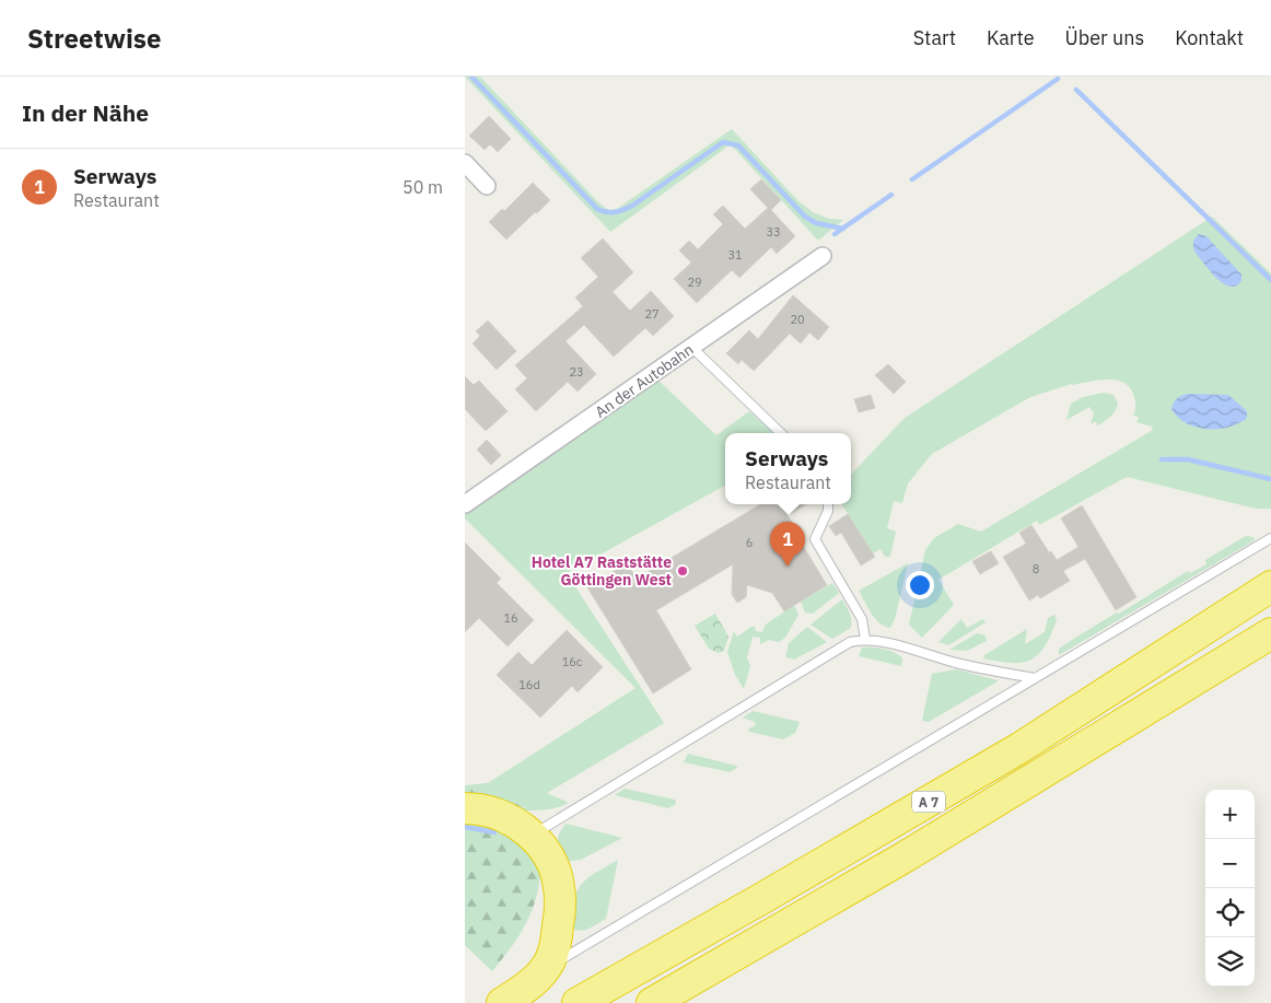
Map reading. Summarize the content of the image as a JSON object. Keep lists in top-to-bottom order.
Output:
{
  "streets": {
    "highway": ["A 7"],
    "street": ["An der Autobahn"]
  },
  "places": ["Hotel A7 Raststätte Göttingen West"],
  "house_numbers": [
    "33",
    "31",
    "29",
    "27",
    "20",
    "23",
    "6",
    "8",
    "16",
    "16c",
    "16d"
  ],
  "page": {
    "header": "Streetwise",
    "nav": [
      "Start",
      "Karte",
      "Über uns",
      "Kontakt"
    ],
    "heading": "In der Nähe",
    "list": [
      {
        "mark": "1",
        "name": "Serways",
        "note": "Restaurant",
        "value": "50 m"
      }
    ],
    "popup": ["Serways", "Restaurant"],
    "pins": "1",
    "map_buttons": ["+", "−"]
  }
}
